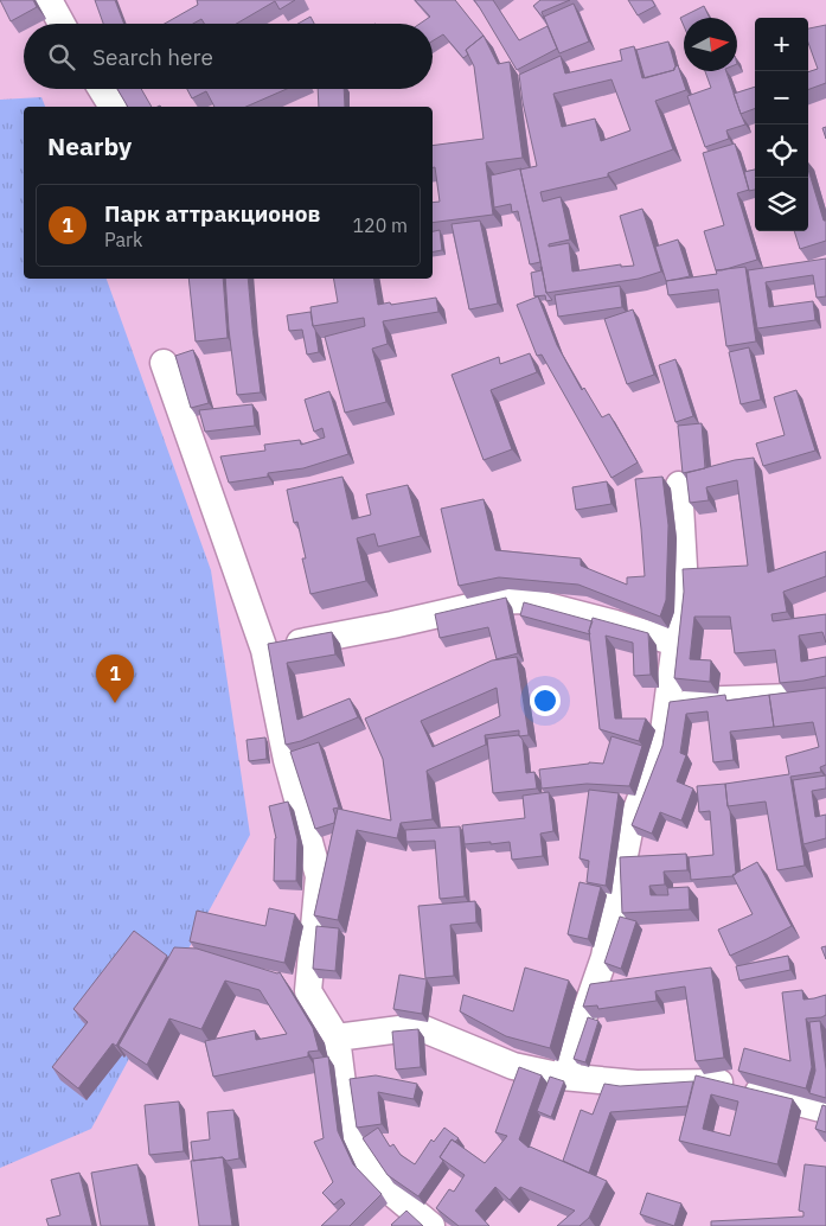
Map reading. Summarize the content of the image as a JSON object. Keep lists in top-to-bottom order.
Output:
{
  "north": "right",
  "page": {
    "map_buttons": ["+", "−"],
    "search": "Search here",
    "heading": "Nearby",
    "list": [
      {
        "mark": "1",
        "name": "Парк аттракционов",
        "note": "Park",
        "value": "120 m"
      }
    ],
    "pins": "1"
  }
}
